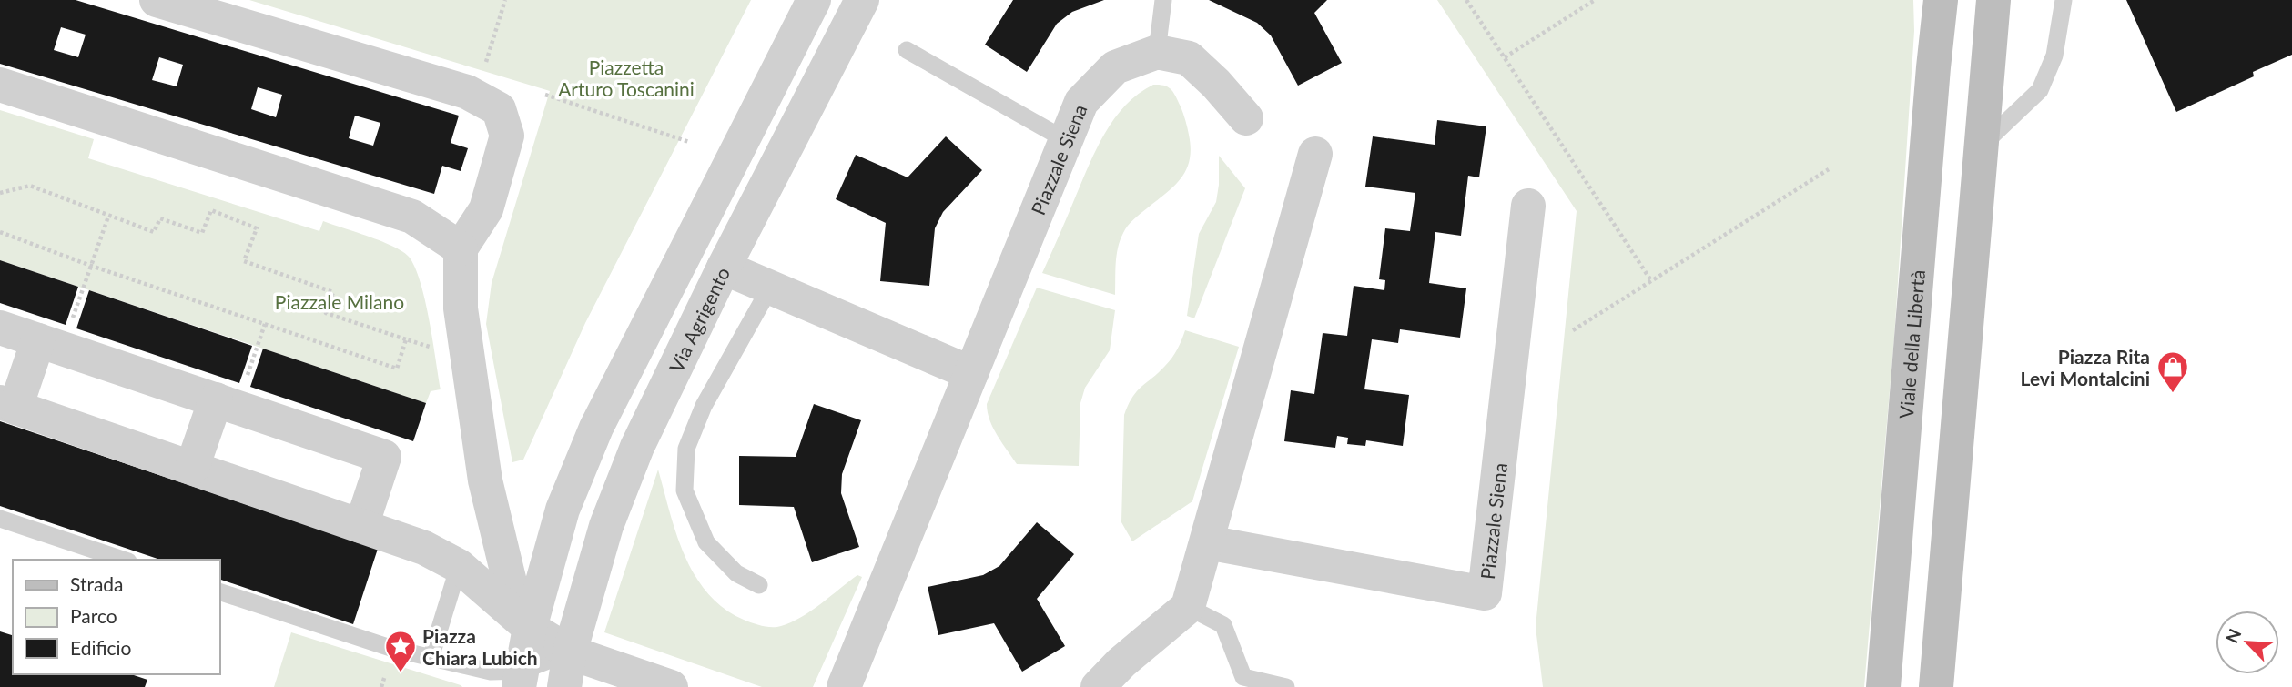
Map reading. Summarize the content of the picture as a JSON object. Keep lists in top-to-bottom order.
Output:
{
  "streets": {
    "main road": ["Viale della Libertà"],
    "street": ["Piazzale Siena", "Via Agrigento"]
  },
  "parks": ["Piazzetta Arturo Toscanini", "Piazzale Milano"],
  "places": {
    "shop": ["Piazza Rita Levi Montalcini"],
    "place": ["Piazza Chiara Lubich"]
  },
  "legend": ["Strada", "Parco", "Edificio"],
  "north": "top left"
}
